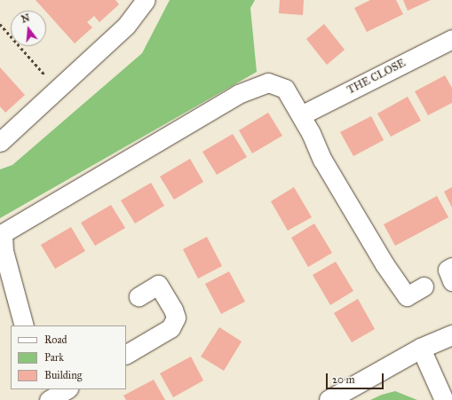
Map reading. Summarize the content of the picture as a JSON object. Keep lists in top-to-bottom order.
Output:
{
  "streets": {
    "street": ["THE CLOSE"]
  },
  "legend": ["Road", "Park", "Building"],
  "scale_bar": "20 m",
  "north": "top"
}
